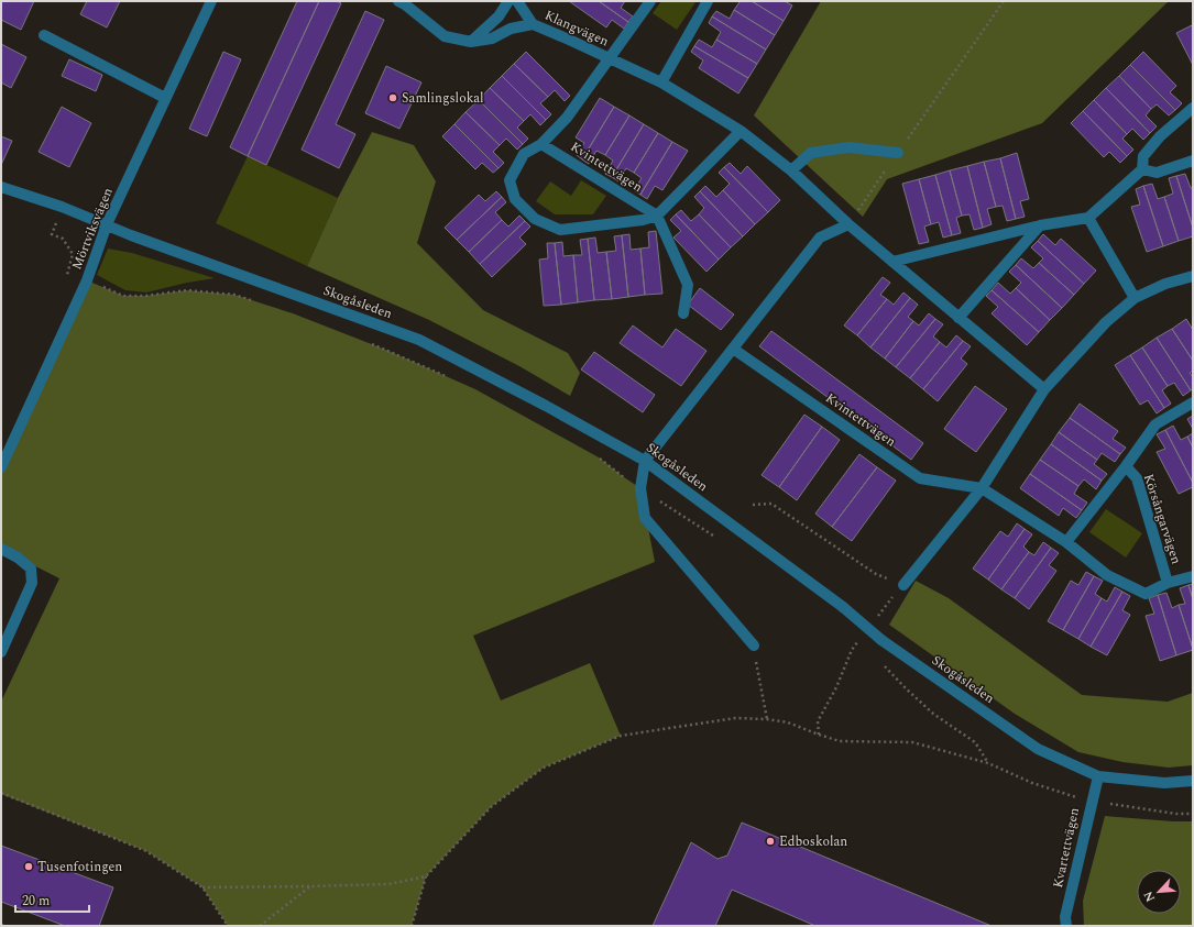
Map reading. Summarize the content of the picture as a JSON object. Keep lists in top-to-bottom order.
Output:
{
  "streets": {
    "street": [
      "Klangvägen",
      "Kvintettvägen",
      "Mörtviksvägen",
      "Skogåsleden",
      "Körsångarvägen",
      "Kvartettvägen"
    ]
  },
  "crossings": [
    ["Kvintettvägen", "Körsångarvägen"],
    ["Mörtviksvägen", "Skogåsleden"],
    ["Skogåsleden", "Kvartettvägen"]
  ],
  "places": ["Samlingslokal", "Edboskolan", "Tusenfotingen"],
  "scale_bar": "20 m",
  "north": "bottom left"
}
